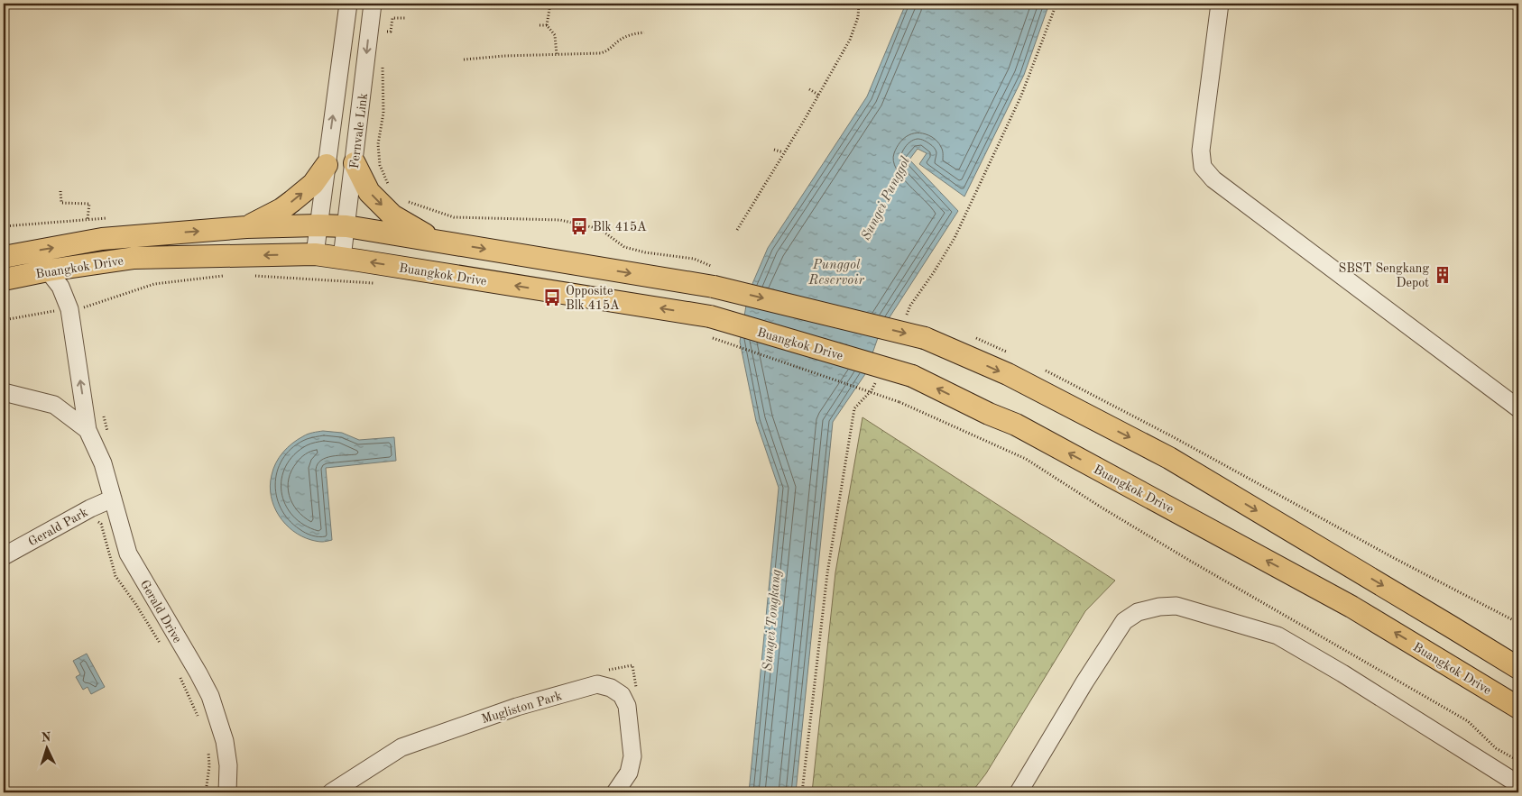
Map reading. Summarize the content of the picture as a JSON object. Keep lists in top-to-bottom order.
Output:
{
  "streets": {
    "main road": ["Buangkok Drive"],
    "street": [
      "Fernvale Link",
      "Gerald Park",
      "Gerald Drive",
      "Mugliston Park"
    ]
  },
  "crossings": [
    ["Fernvale Link", "Buangkok Drive"],
    ["Buangkok Drive", "Gerald Drive"],
    ["Gerald Park", "Gerald Drive"]
  ],
  "water": ["Sungei Punggol", "Punggol Reservoir", "Sungei Tongkang"],
  "places": {
    "bus stop": ["Blk 415A", "Opposite Blk 415A"],
    "building": ["SBST Sengkang Depot"]
  },
  "north": "top"
}
